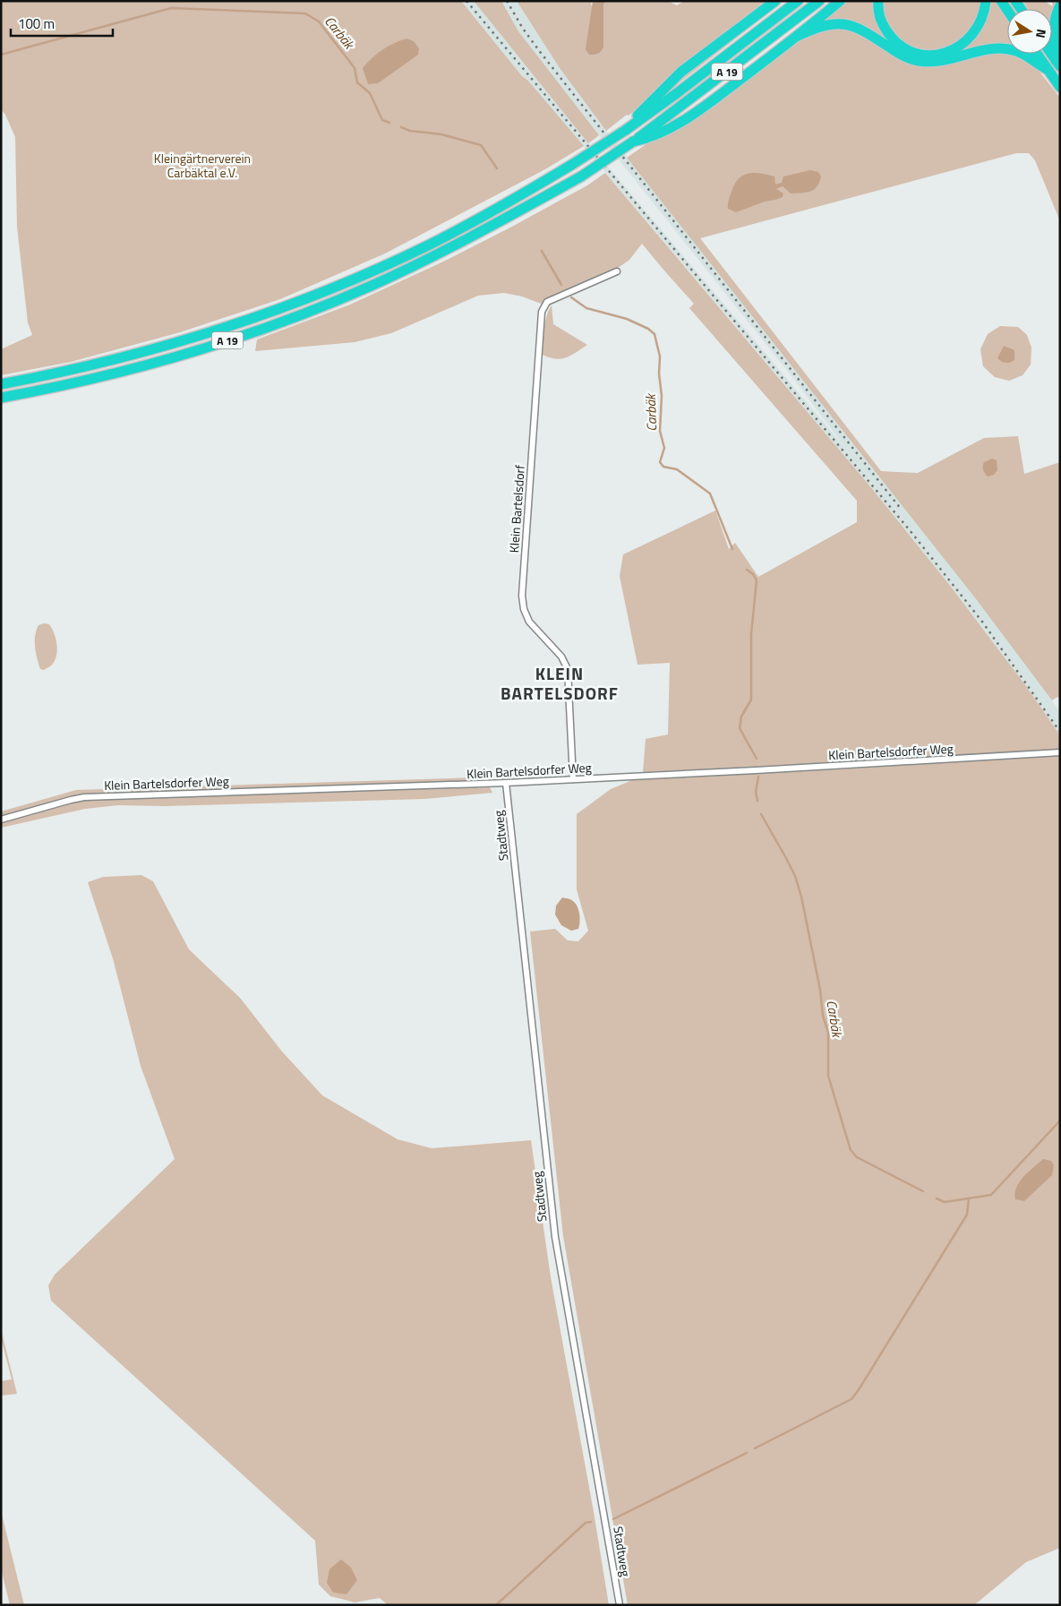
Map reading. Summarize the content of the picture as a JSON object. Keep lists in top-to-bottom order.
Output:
{
  "streets": {
    "highway": ["A 19"],
    "street": ["Klein Bartelsdorf", "Klein Bartelsdorfer Weg", "Stadtweg"]
  },
  "crossings": [
    ["Klein Bartelsdorf", "Klein Bartelsdorfer Weg"],
    ["Klein Bartelsdorfer Weg", "Stadtweg"]
  ],
  "districts": ["KLEIN BARTELSDORF"],
  "water": ["Carbäk"],
  "parks": ["Kleingärtnerverein Carbäktal e.V."],
  "scale_bar": "100 m",
  "north": "right"
}
